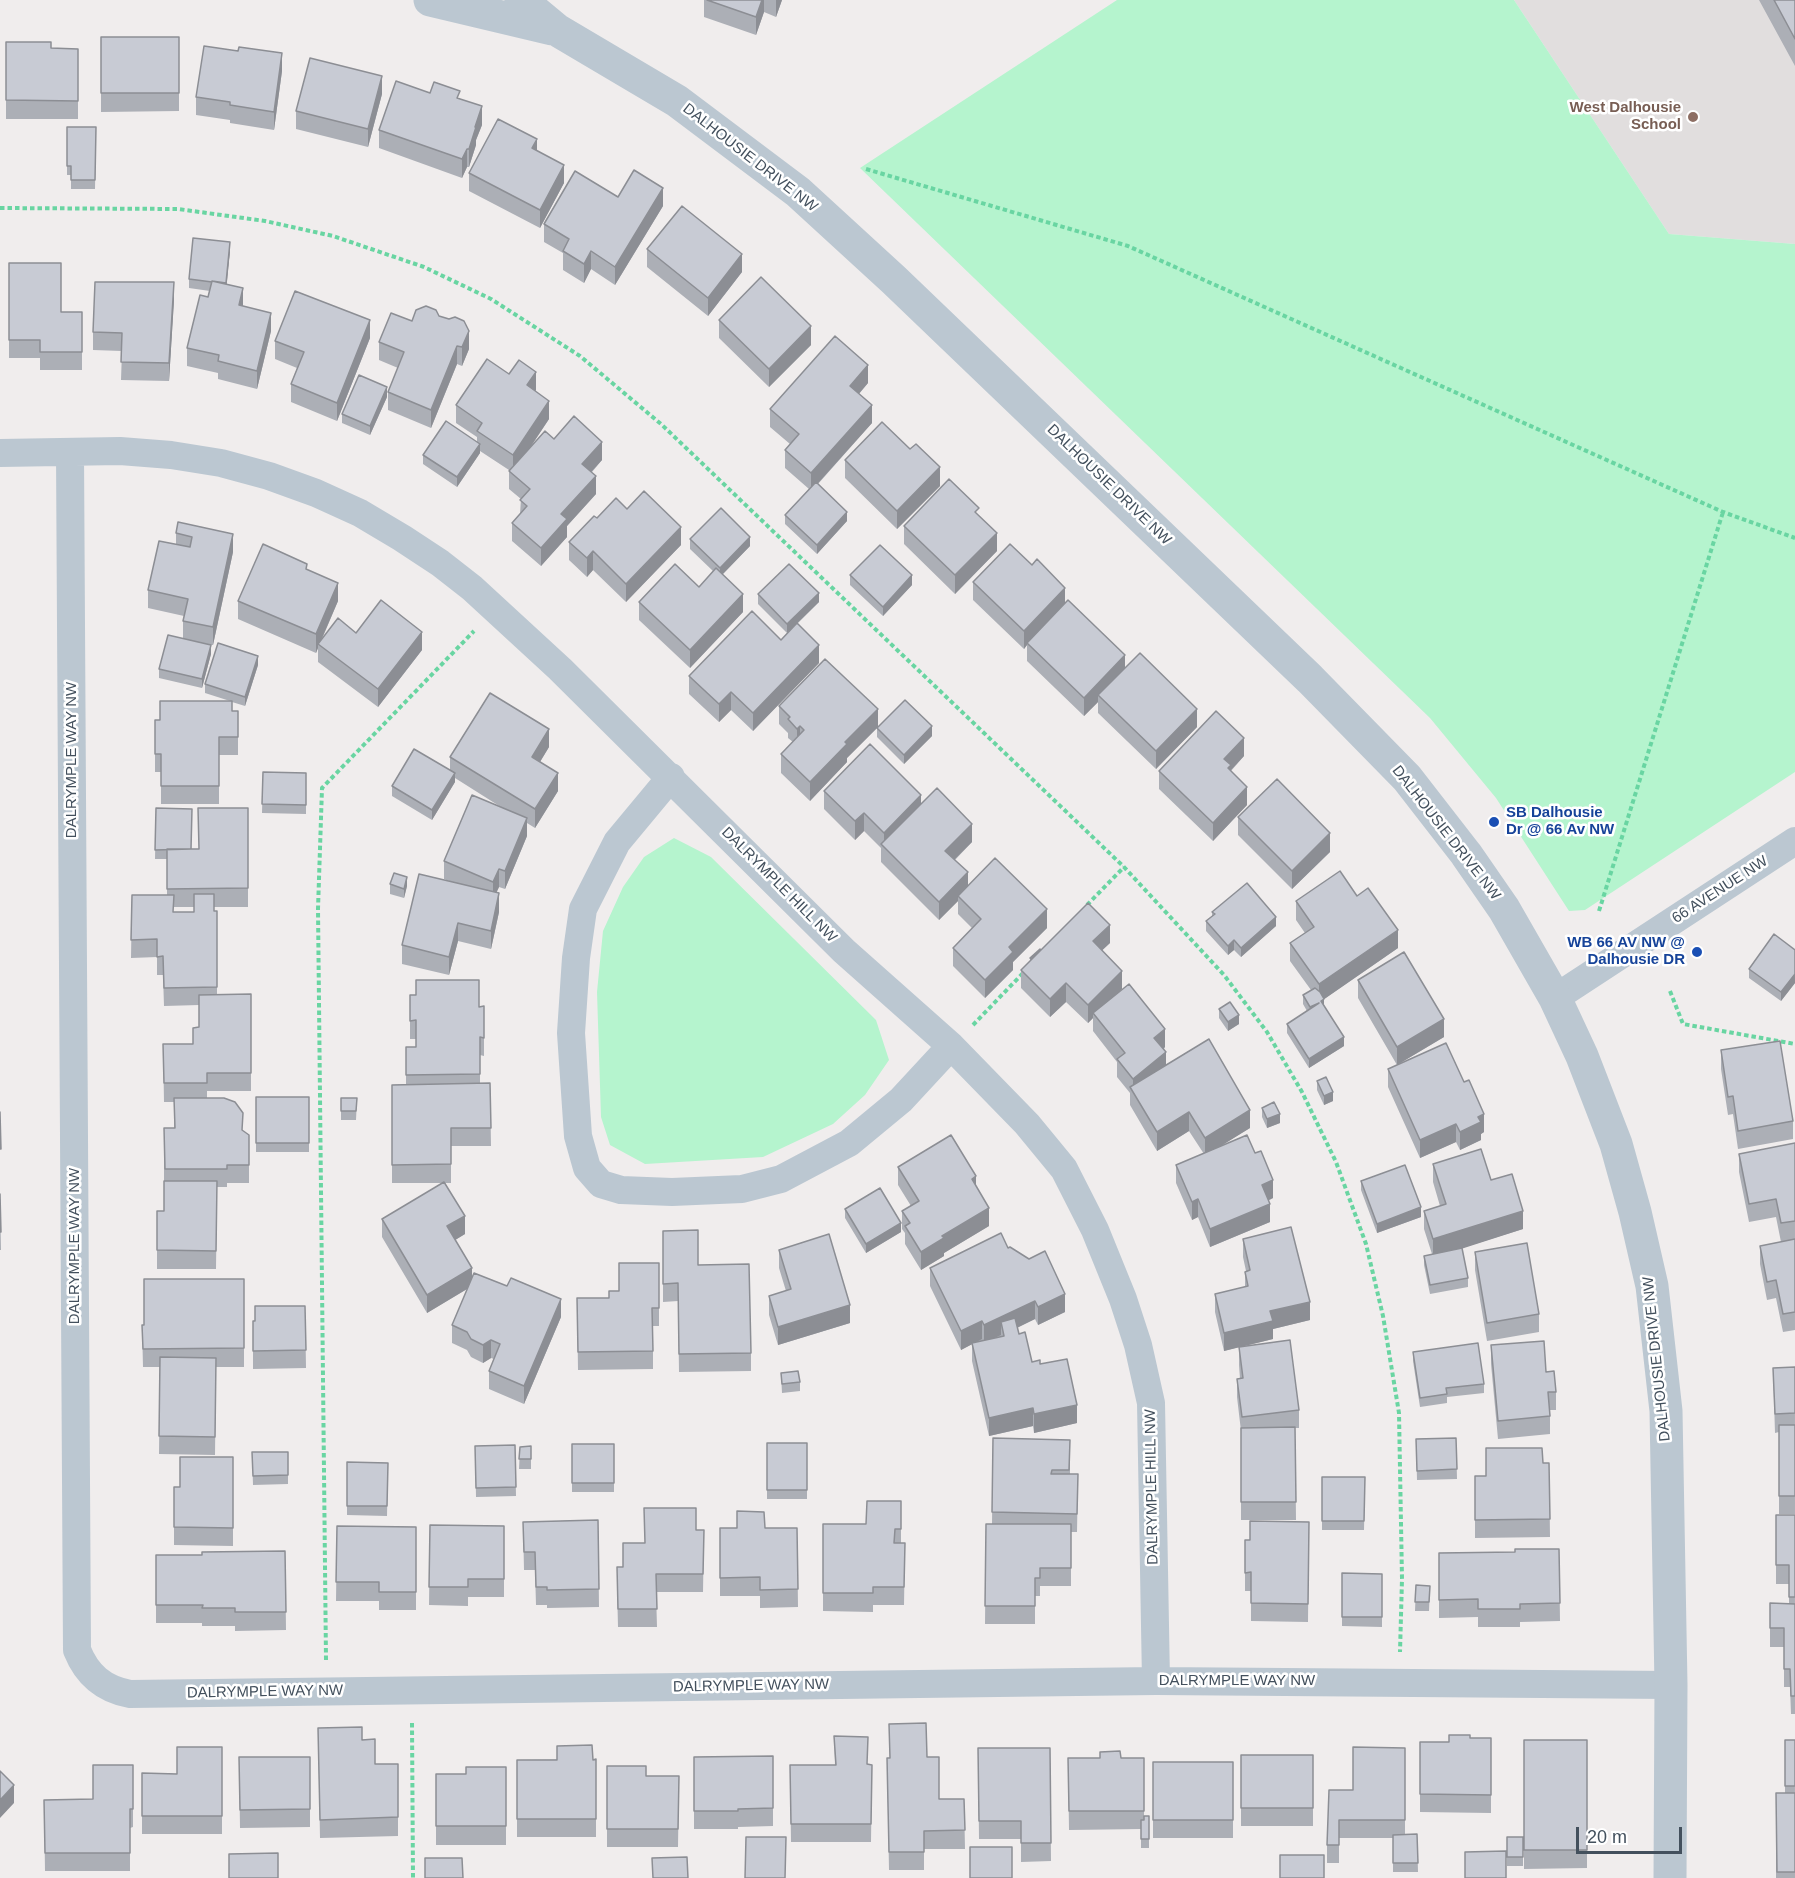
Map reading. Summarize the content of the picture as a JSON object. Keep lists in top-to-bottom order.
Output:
{
  "streets": {
    "street": [
      "DALHOUSIE DRIVE NW",
      "DALRYMPLE WAY NW",
      "DALRYMPLE HILL NW",
      "66 AVENUE NW"
    ]
  },
  "crossings": [
    ["DALHOUSIE DRIVE NW", "DALRYMPLE WAY NW"],
    ["DALHOUSIE DRIVE NW", "66 AVENUE NW"],
    ["DALRYMPLE WAY NW", "DALRYMPLE HILL NW"]
  ],
  "places": ["West Dalhousie School", "SB Dalhousie Dr @ 66 Av NW", "WB 66 AV NW @ Dalhousie DR"],
  "scale_bar": "20 m"
}
